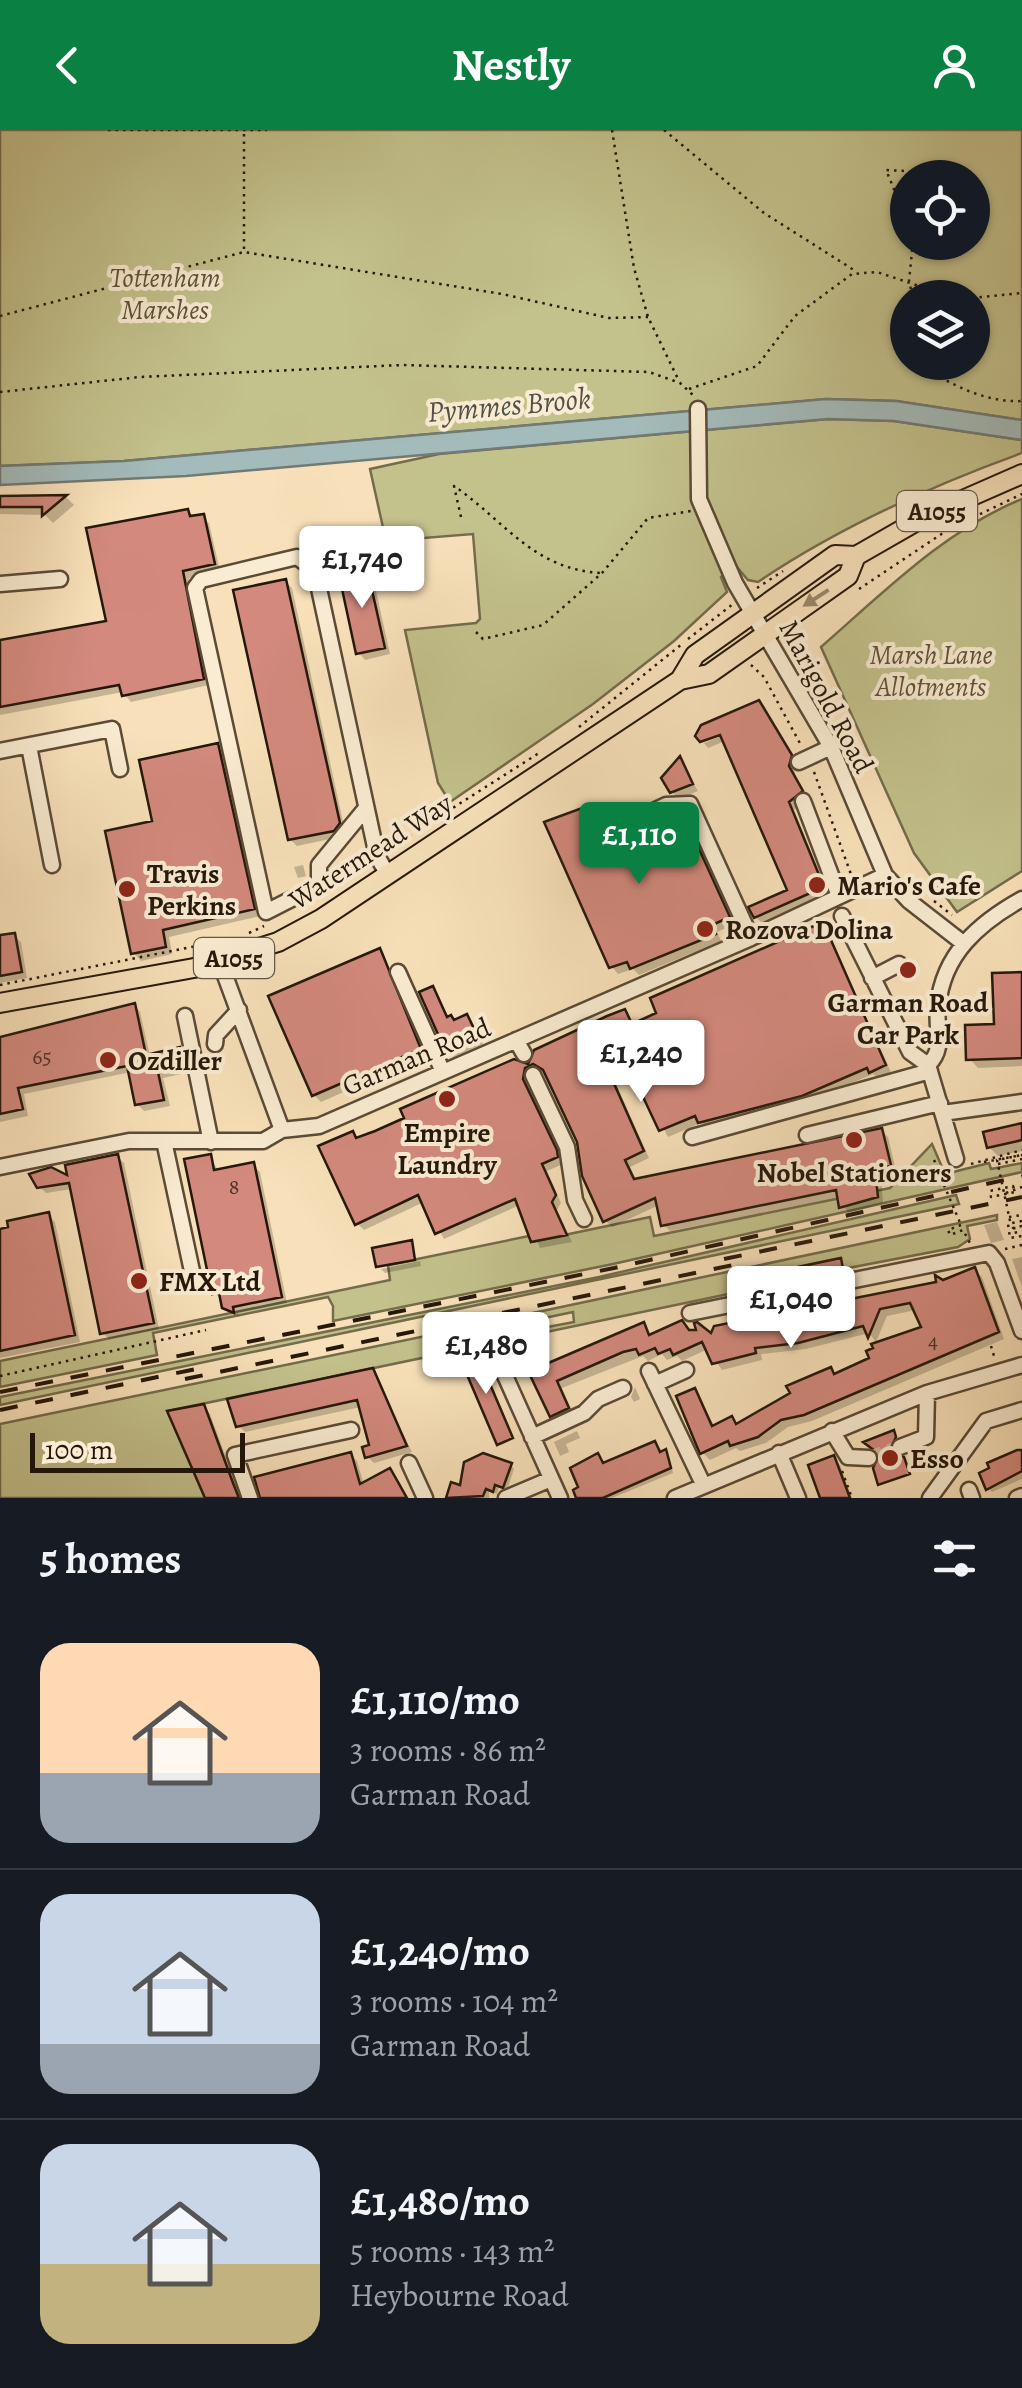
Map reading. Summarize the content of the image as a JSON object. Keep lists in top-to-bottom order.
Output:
{
  "streets": {
    "main road": ["A1055", "Watermead Way"],
    "street": ["Marigold Road", "Garman Road"]
  },
  "crossings": [
    ["Marigold Road", "Watermead Way"],
    ["Marigold Road", "Garman Road"]
  ],
  "water": ["Pymmes Brook"],
  "parks": ["Tottenham Marshes", "Marsh Lane Allotments"],
  "places": [
    "Mario's Cafe",
    "Travis Perkins",
    "Rozova Dolina",
    "Garman Road Car Park",
    "Ozdiller",
    "Empire Laundry",
    "Nobel Stationers",
    "FMX Ltd",
    "Esso"
  ],
  "house_numbers": ["65", "8", "4"],
  "scale_bar": "100 m",
  "page": {
    "header": "Nestly",
    "price": [
      "£1,740",
      "£1,110",
      "£1,240",
      "£1,040",
      "£1,480"
    ],
    "scale": "100 m",
    "heading": "5 homes",
    "list": [
      {
        "name": "£1,110/mo",
        "note": "3 rooms · 86 m² · Garman Road"
      },
      {
        "name": "£1,240/mo",
        "note": "3 rooms · 104 m² · Garman Road"
      },
      {
        "name": "£1,480/mo",
        "note": "5 rooms · 143 m² · Heybourne Road"
      }
    ]
  }
}
